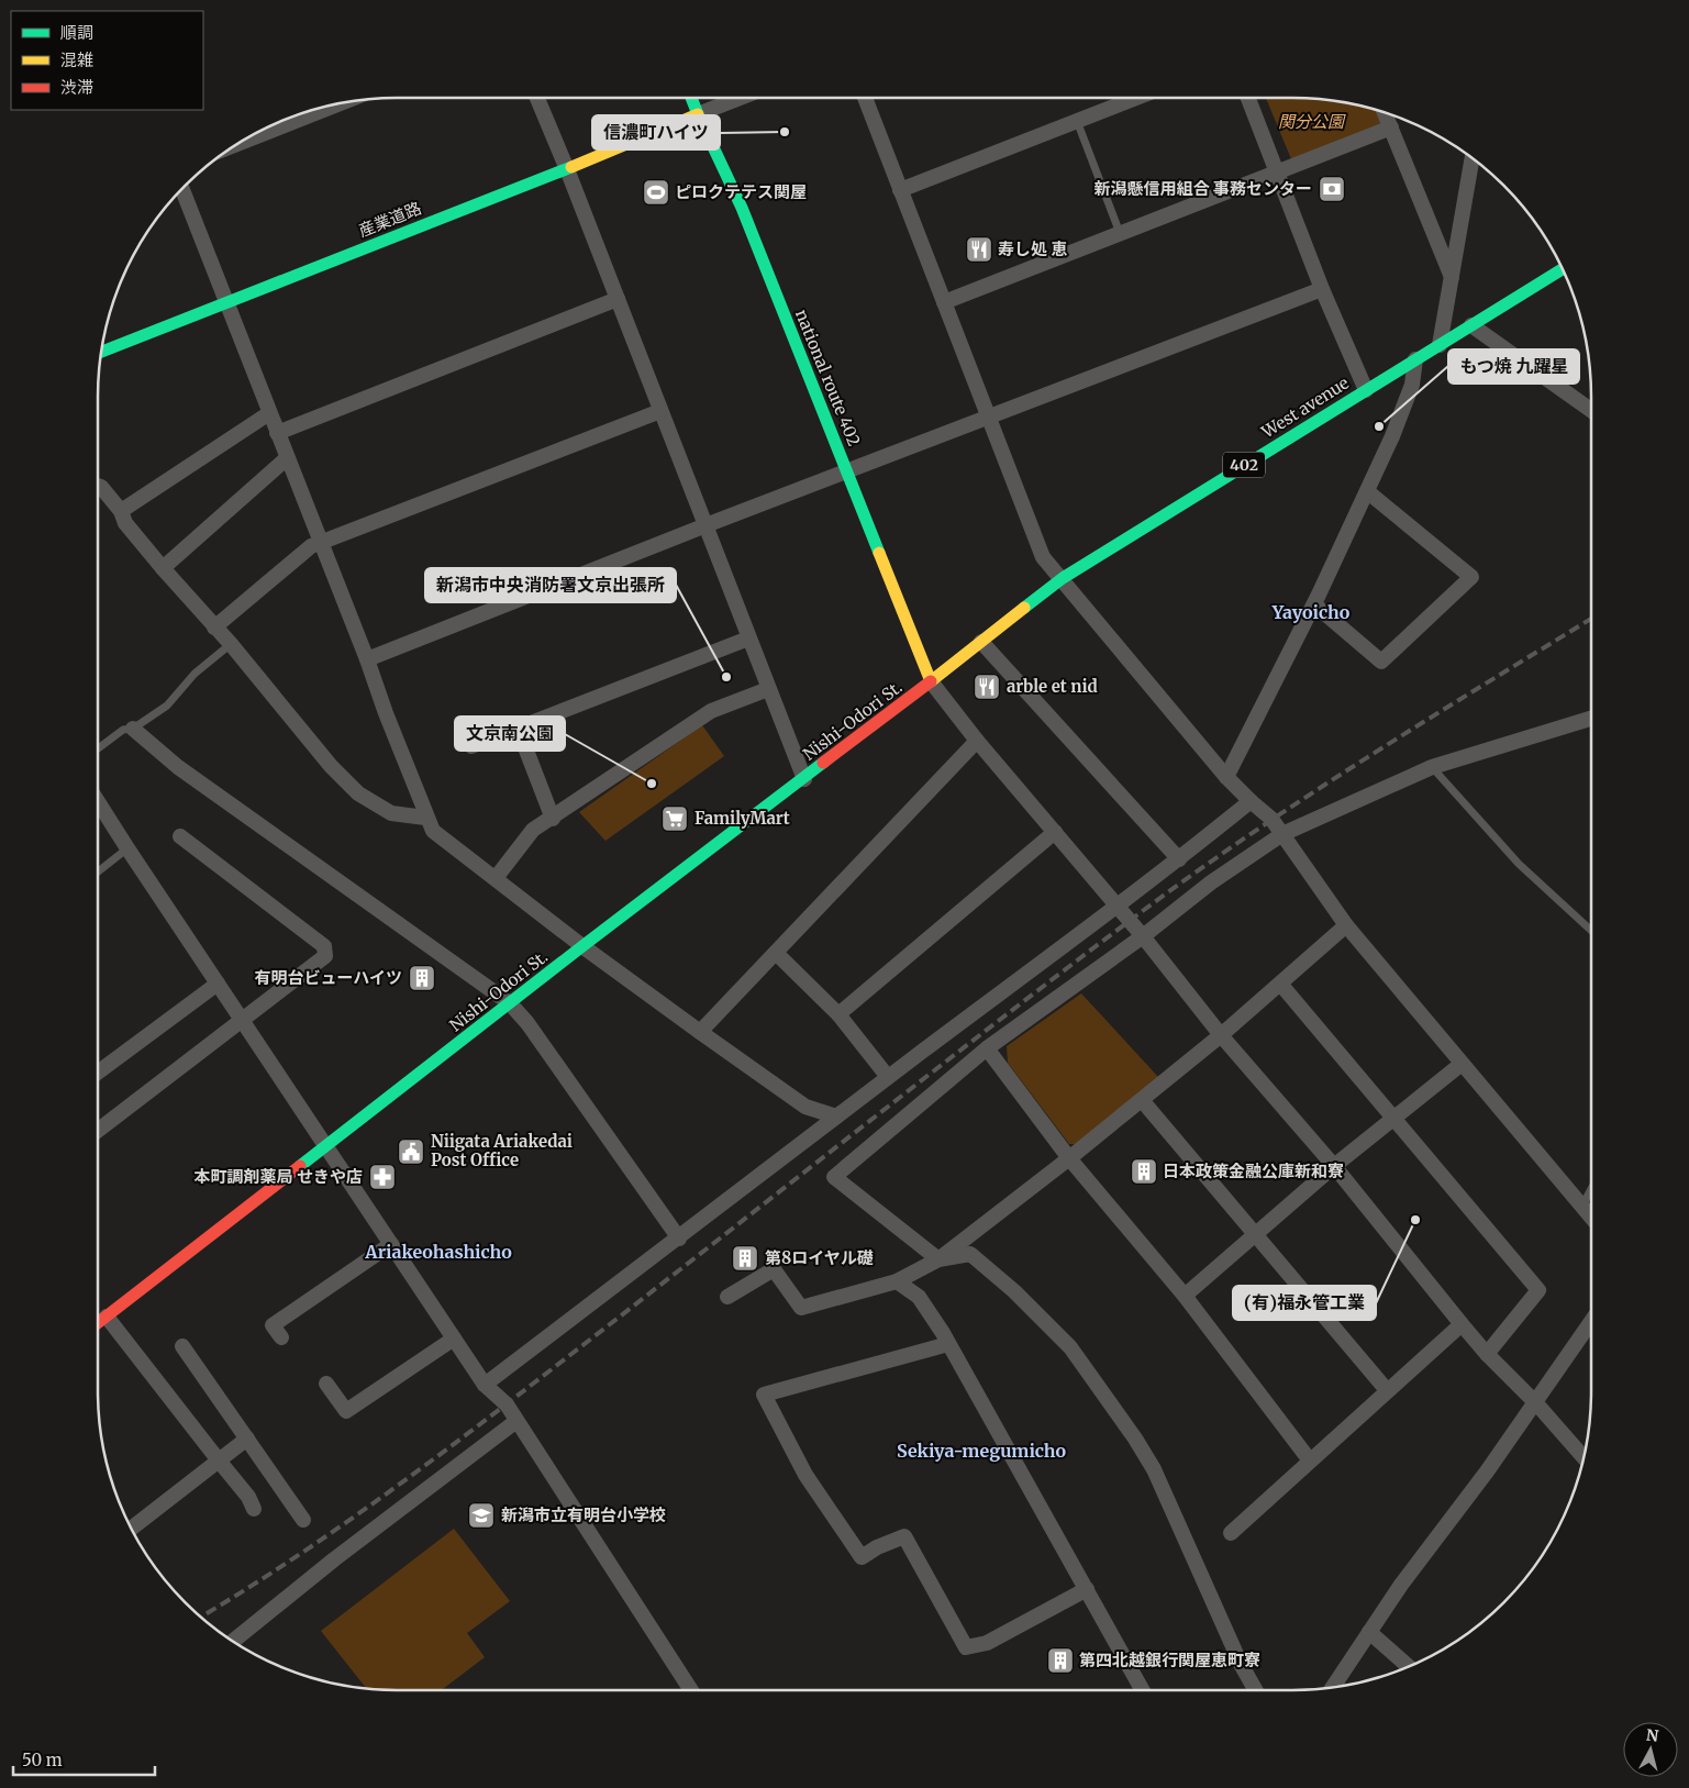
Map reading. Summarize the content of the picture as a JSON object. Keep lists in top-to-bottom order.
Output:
{
  "streets": {
    "main road": [
      "産業道路",
      "national route 402",
      "West avenue",
      "402",
      "Nishi-Odori St."
    ]
  },
  "crossings": [
    ["産業道路", "national route 402"],
    ["national route 402", "West avenue"],
    ["national route 402", "Nishi-Odori St."],
    ["West avenue", "Nishi-Odori St."]
  ],
  "districts": ["Yayoicho", "Ariakeohashicho", "Sekiya-megumicho"],
  "parks": ["関分公園"],
  "places": {
    "other": [
      "信濃町ハイツ",
      "もつ焼 九躍星",
      "新潟市中央消防署文京出張所",
      "文京南公園",
      "(有)福永管工業"
    ],
    "bank": ["新潟懸信用組合 事務センター"],
    "sports": ["ピロクテテス関屋"],
    "restaurant": ["寿し処 恵", "arble et nid"],
    "supermarket": ["FamilyMart"],
    "building": [
      "有明台ビューハイツ",
      "日本政策金融公庫新和寮",
      "第8ロイヤル礎",
      "第四北越銀行関屋恵町寮"
    ],
    "public building": ["Niigata Ariakedai Post Office"],
    "pharmacy": ["本町調剤薬局 せきや店"],
    "school or university": ["新潟市立有明台小学校"]
  },
  "legend": ["順調", "混雑", "渋滞"],
  "scale_bar": "50 m",
  "north": "top"
}
